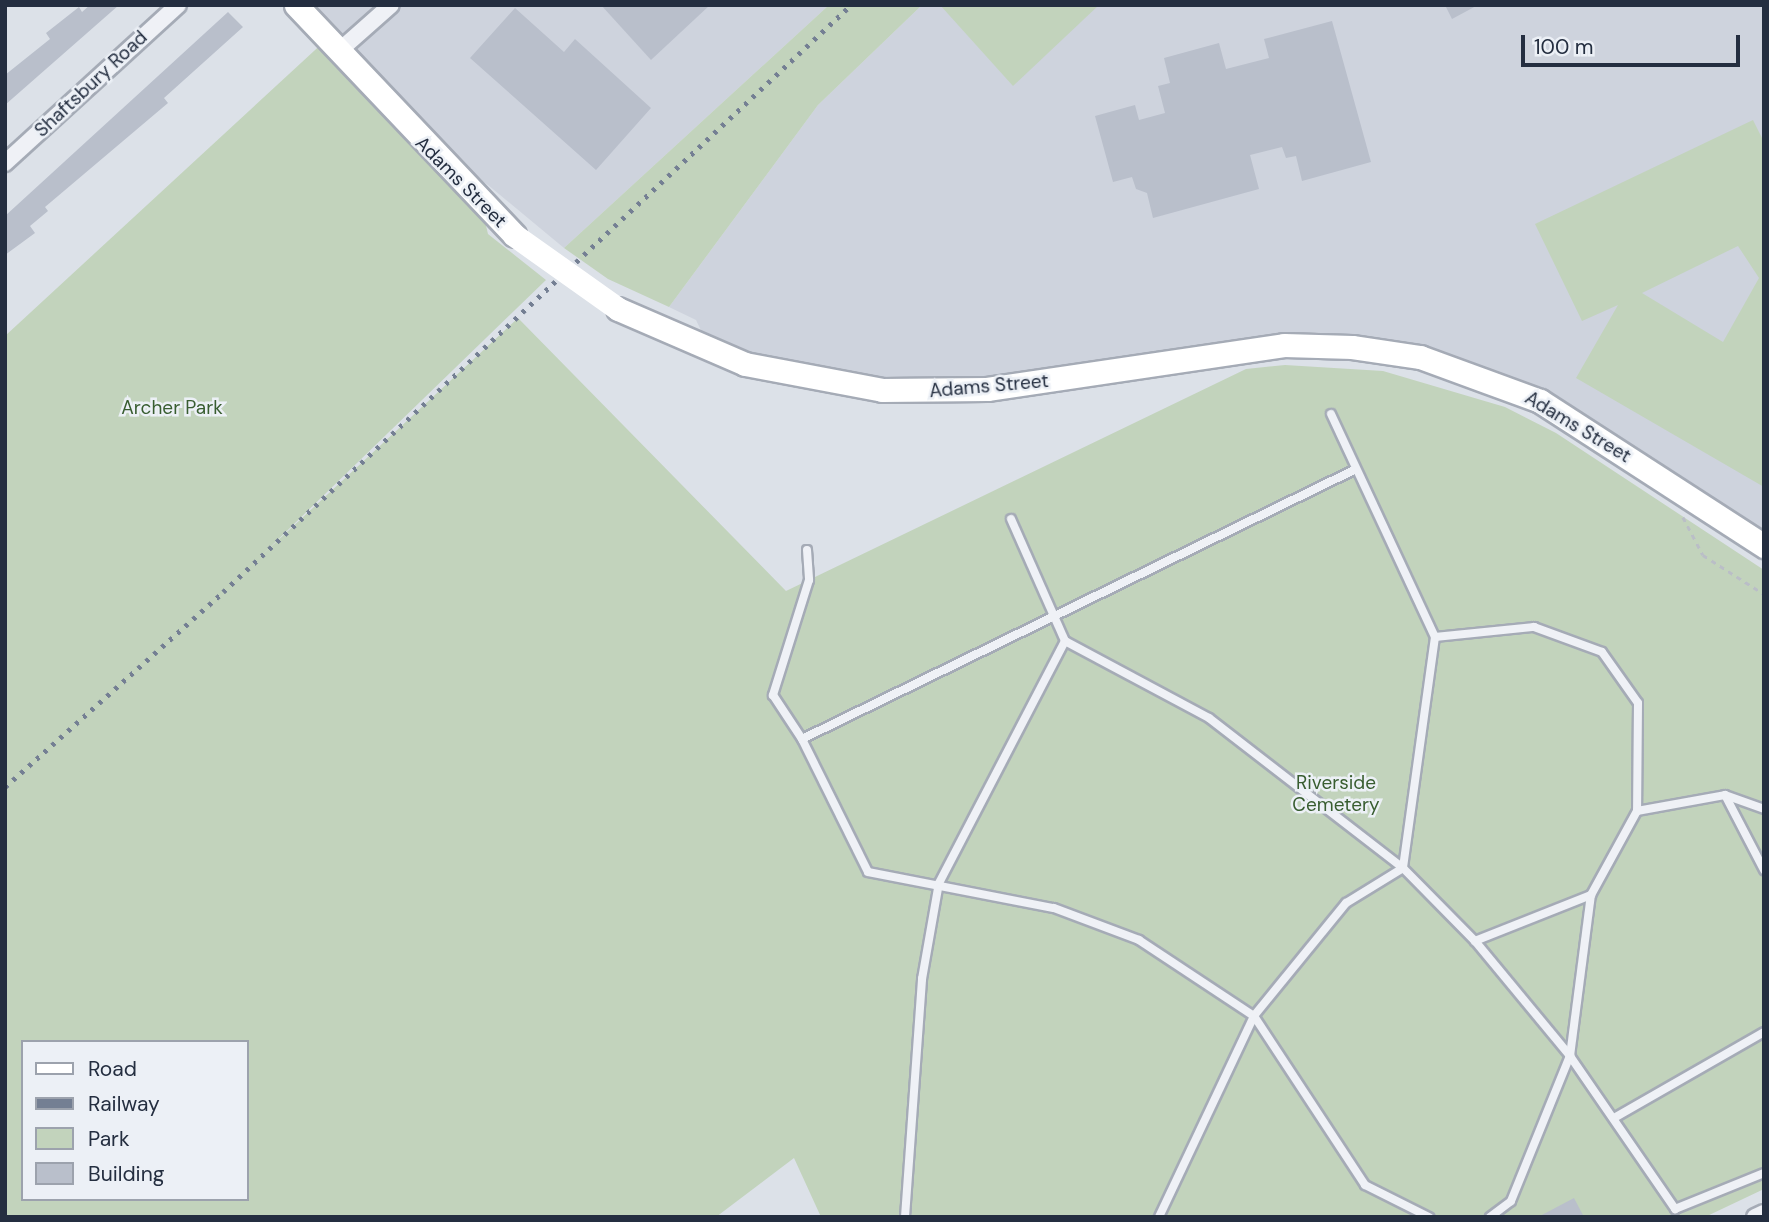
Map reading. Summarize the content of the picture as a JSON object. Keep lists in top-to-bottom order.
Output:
{
  "streets": {
    "street": ["Shaftsbury Road", "Adams Street"]
  },
  "parks": ["Archer Park", "Riverside Cemetery"],
  "legend": [
    "Road",
    "Railway",
    "Park",
    "Building"
  ],
  "scale_bar": "100 m"
}
